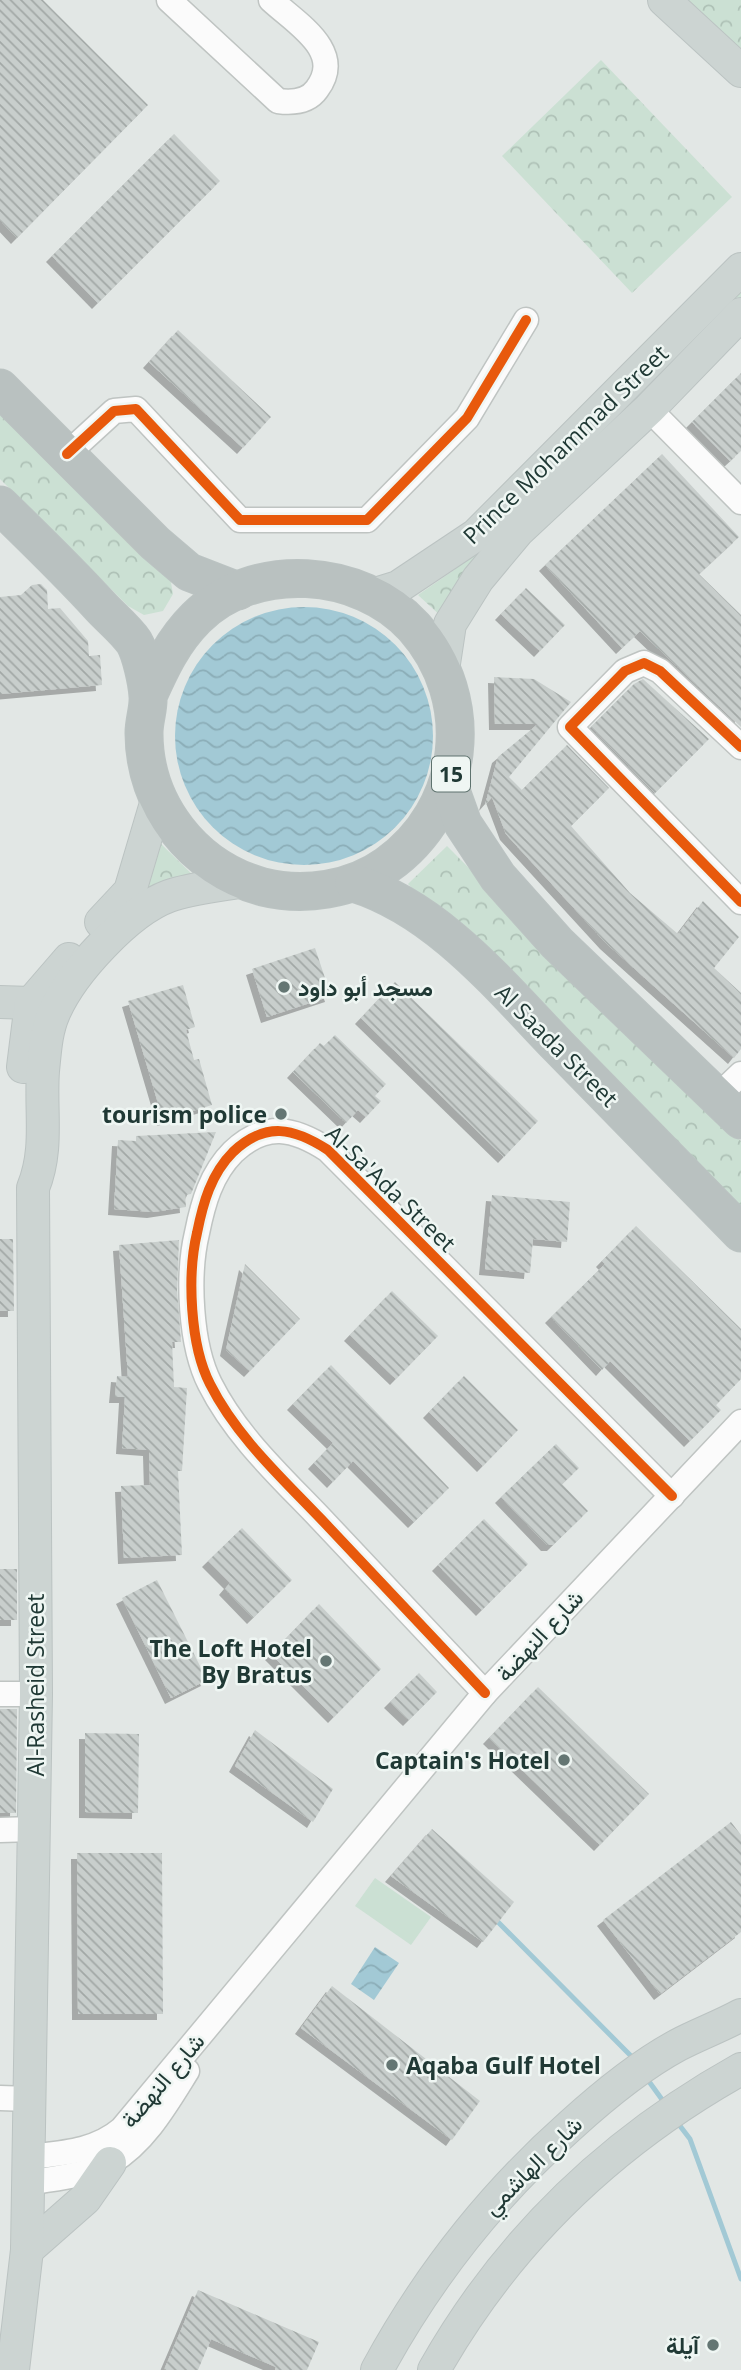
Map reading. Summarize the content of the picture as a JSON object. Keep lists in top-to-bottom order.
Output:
{
  "streets": {
    "highway": ["15", "Al Saada Street"],
    "main road": ["Prince Mohammad Street", "Al-Rasheid Street", "شارع الهاشمي"],
    "street": ["Al-Sa'Ada Street", "شارع النهضة"]
  },
  "crossings": [
    ["Prince Mohammad Street", "15"],
    ["15", "Al Saada Street"],
    ["15", "Al-Rasheid Street"],
    ["Al-Sa'Ada Street", "شارع النهضة"],
    ["شارع النهضة", "Al-Rasheid Street"]
  ],
  "places": [
    "مسجد أبو داود",
    "tourism police",
    "The Loft Hotel By Bratus",
    "Captain's Hotel",
    "Aqaba Gulf Hotel",
    "آيلة"
  ]
}
